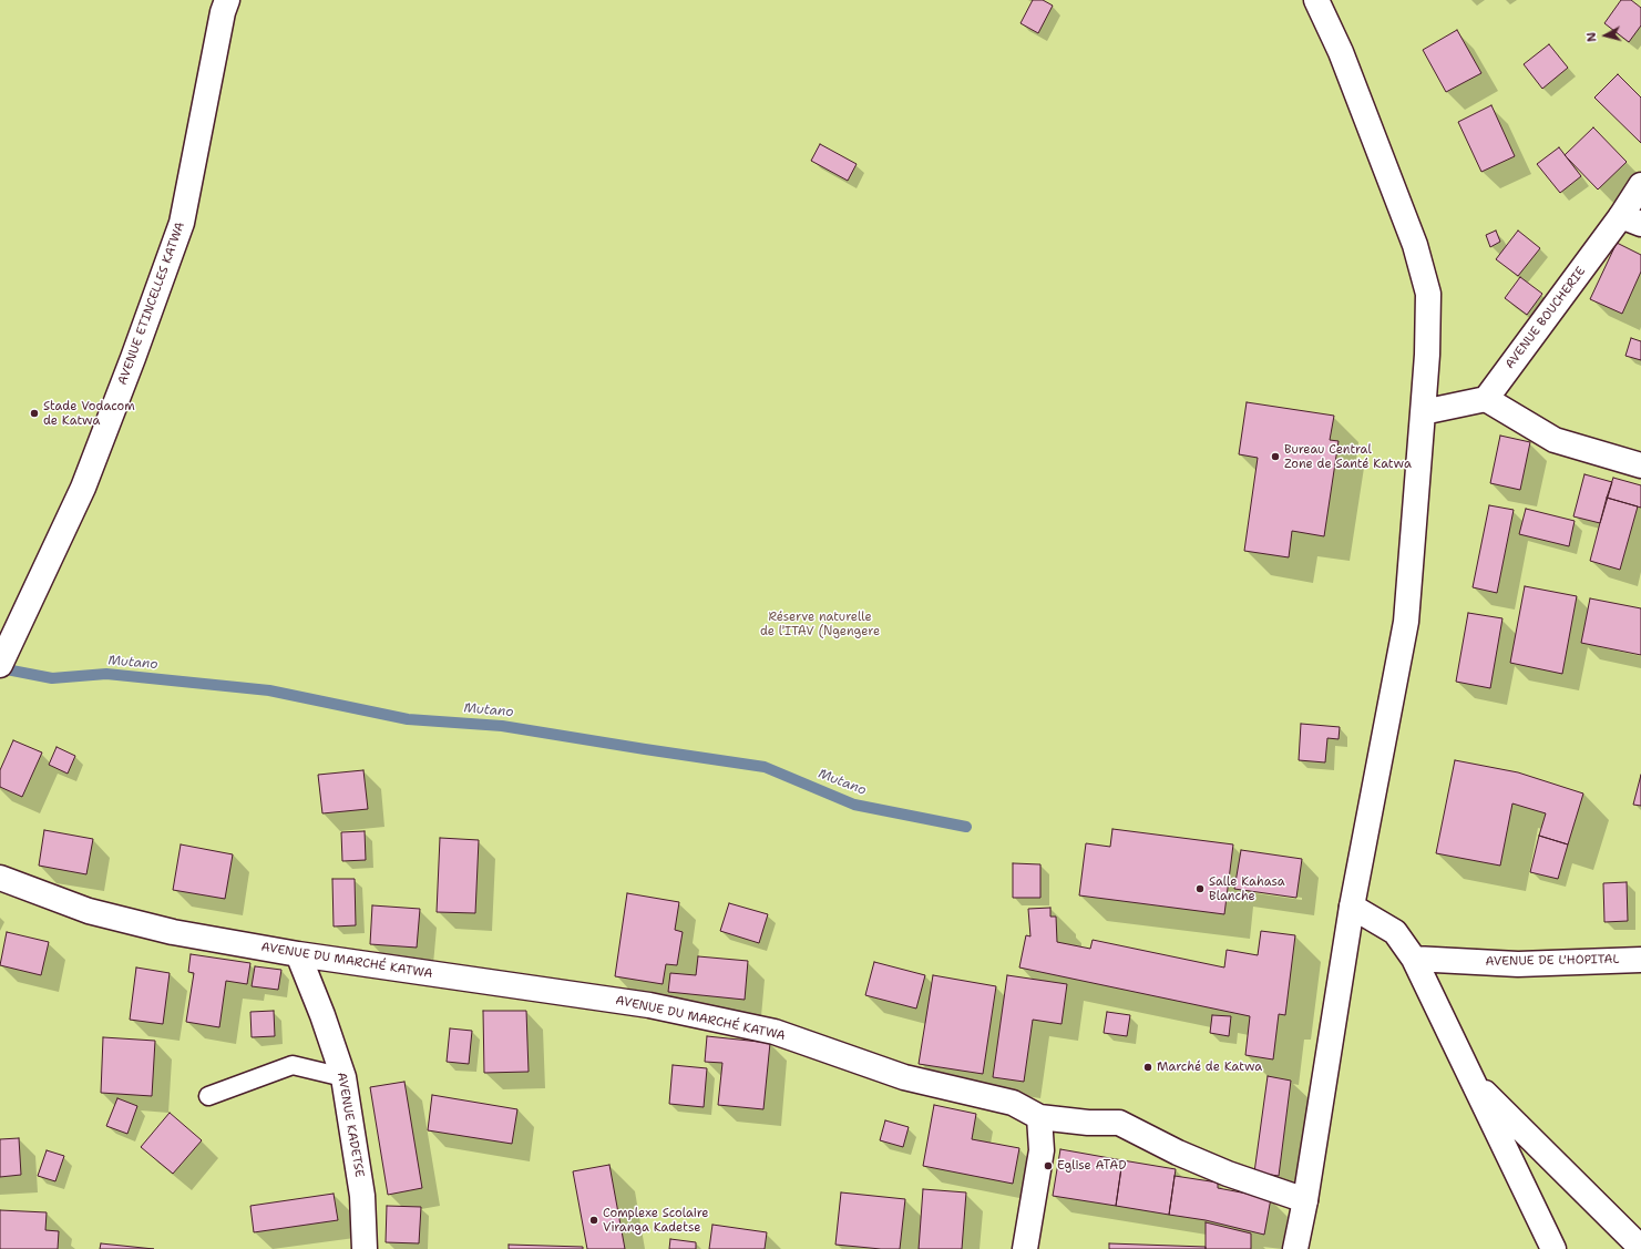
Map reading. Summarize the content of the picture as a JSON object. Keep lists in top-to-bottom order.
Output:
{
  "streets": {
    "street": [
      "AVENUE ETINCELLES KATWA",
      "AVENUE BOUCHERIE",
      "AVENUE DU MARCHÉ KATWA",
      "AVENUE DE L'HOPITAL",
      "AVENUE KADETSE"
    ]
  },
  "crossings": [
    ["AVENUE DU MARCHÉ KATWA", "AVENUE KADETSE"]
  ],
  "water": ["Mutano"],
  "parks": ["Réserve naturelle de l'ITAV (Ngengere"],
  "places": [
    "Stade Vodacom de Katwa",
    "Bureau Central Zone de Santé Katwa",
    "Salle Kahasa Blanche",
    "Marché de Katwa",
    "Eglise ATAD",
    "Complexe Scolaire Viranga Kadetse"
  ],
  "north": "left"
}
